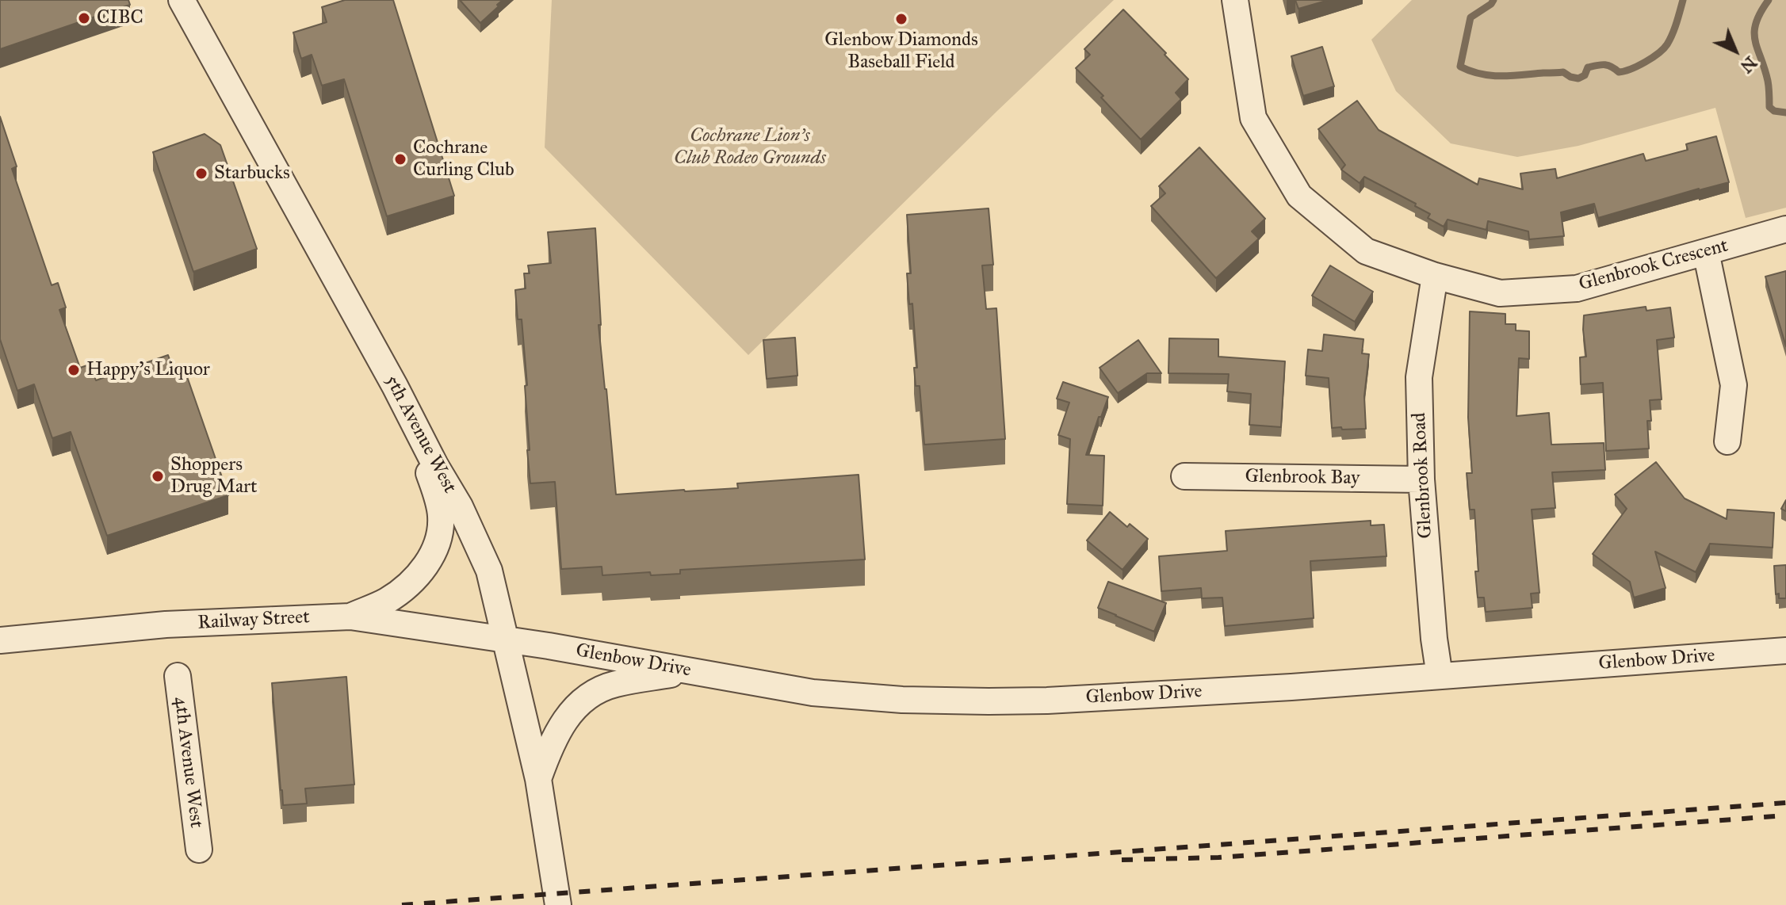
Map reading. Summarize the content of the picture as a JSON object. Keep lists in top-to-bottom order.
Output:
{
  "streets": {
    "street": [
      "Glenbrook Crescent",
      "5th Avenue West",
      "Glenbrook Road",
      "Glenbrook Bay",
      "Railway Street",
      "Glenbow Drive",
      "4th Avenue West"
    ]
  },
  "crossings": [
    ["Glenbrook Crescent", "Glenbrook Road"],
    ["5th Avenue West", "Railway Street"],
    ["5th Avenue West", "Glenbow Drive"],
    ["Glenbrook Road", "Glenbrook Bay"],
    ["Glenbrook Road", "Glenbow Drive"],
    ["Railway Street", "Glenbow Drive"]
  ],
  "parks": ["Cochrane Lion's Club Rodeo Grounds"],
  "places": [
    "CIBC",
    "Glenbow Diamonds Baseball Field",
    "Cochrane Curling Club",
    "Starbucks",
    "Happy's Liquor",
    "Shoppers Drug Mart"
  ],
  "north": "bottom right"
}
